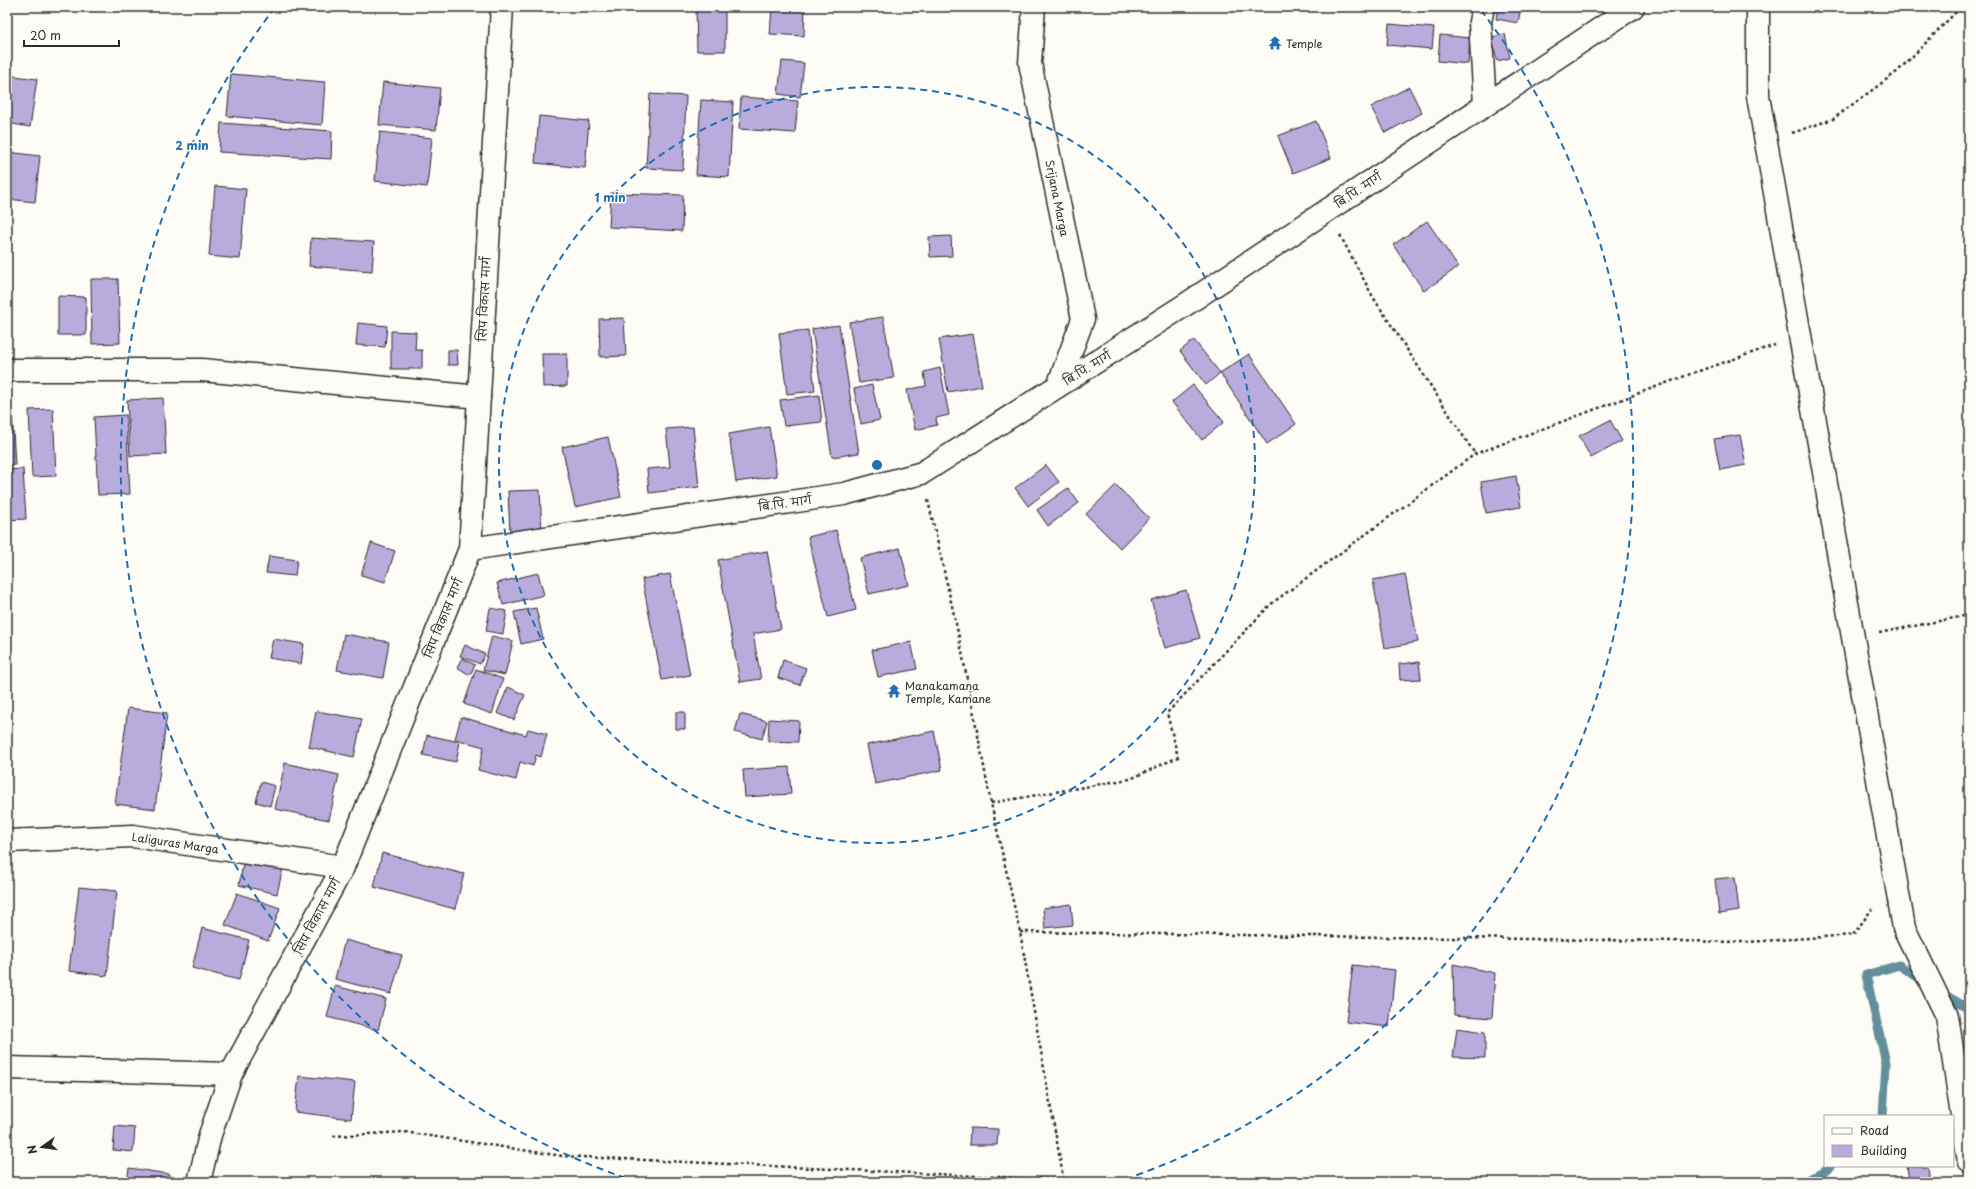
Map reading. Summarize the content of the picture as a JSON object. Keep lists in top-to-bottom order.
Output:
{
  "streets": {
    "street": [
      "बि.पि. मार्ग",
      "Srijana Marga",
      "सिप विकास मार्ग",
      "Laliguras Marga"
    ]
  },
  "crossings": [
    ["बि.पि. मार्ग", "Srijana Marga"],
    ["बि.पि. मार्ग", "सिप विकास मार्ग"],
    ["सिप विकास मार्ग", "Laliguras Marga"]
  ],
  "places": {
    "temple": ["Temple", "Manakamana Temple, Kamane"]
  },
  "legend": ["Road", "Building"],
  "scale_bar": "20 m",
  "north": "left",
  "rings": ["2 min", "1 min"]
}
